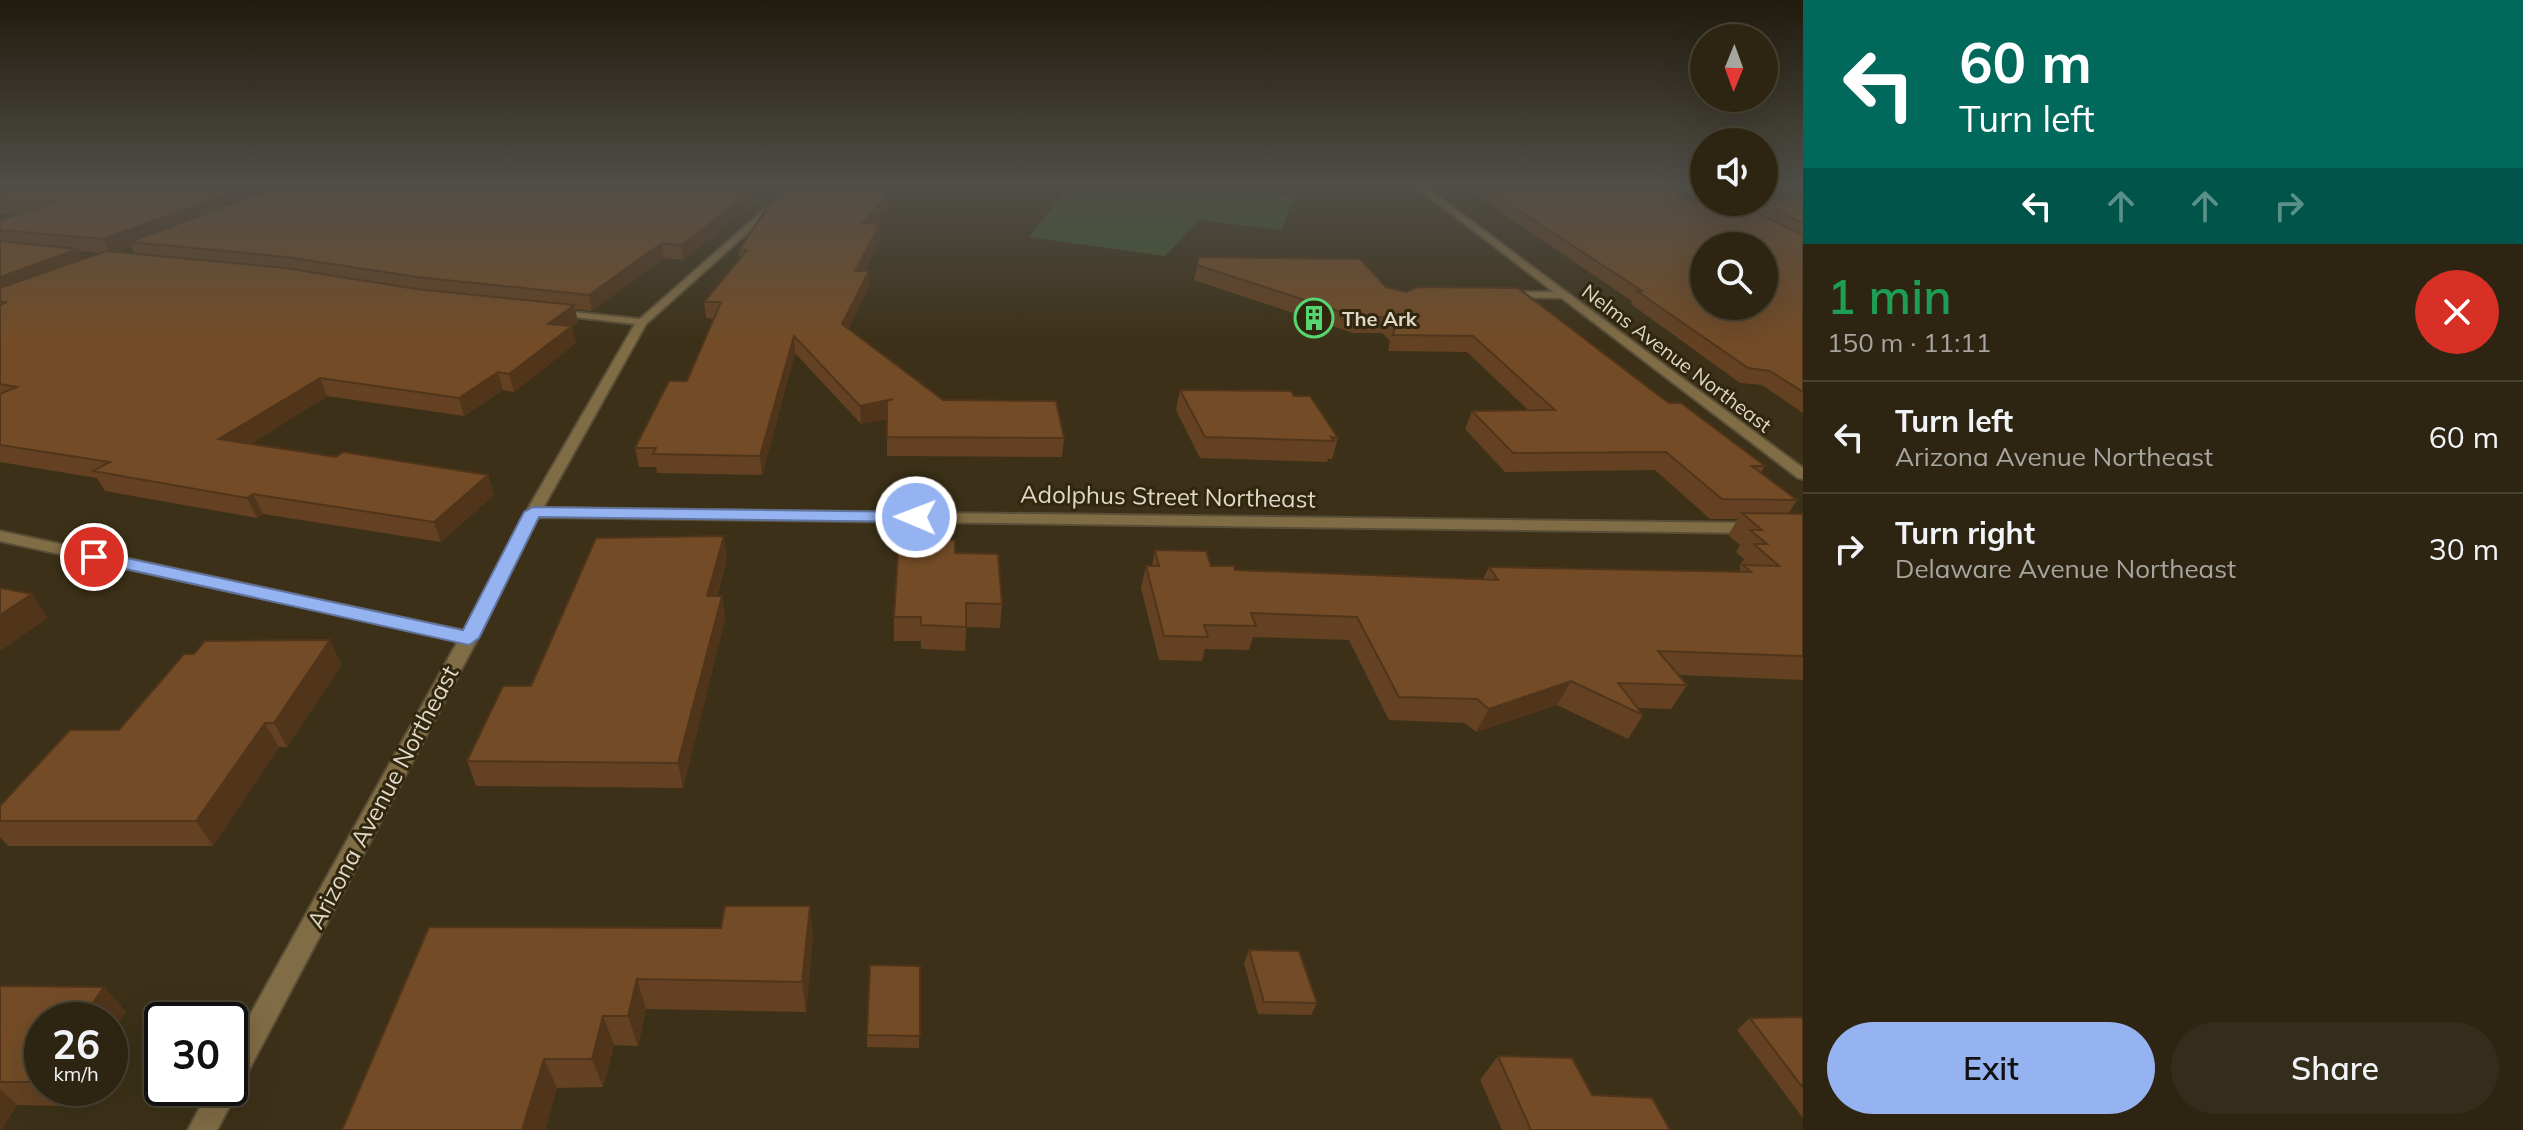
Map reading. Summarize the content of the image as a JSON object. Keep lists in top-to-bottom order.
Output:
{
  "streets": {
    "street": ["Nelms Avenue Northeast", "Adolphus Street Northeast", "Arizona Avenue Northeast"]
  },
  "crossings": [
    ["Adolphus Street Northeast", "Arizona Avenue Northeast"]
  ],
  "places": {
    "building": ["The Ark"]
  },
  "north": "bottom",
  "page": {
    "turn": ["60 m", "Turn left"],
    "heading": ["1 min", "150 m · 11:11"],
    "list": [
      {
        "name": "Turn left",
        "note": "Arizona Avenue Northeast",
        "value": "60 m"
      },
      {
        "name": "Turn right",
        "note": "Delaware Avenue Northeast",
        "value": "30 m"
      }
    ],
    "speed": "26 km/h",
    "limit": "30",
    "buttons": ["Exit", "Share"]
  }
}
